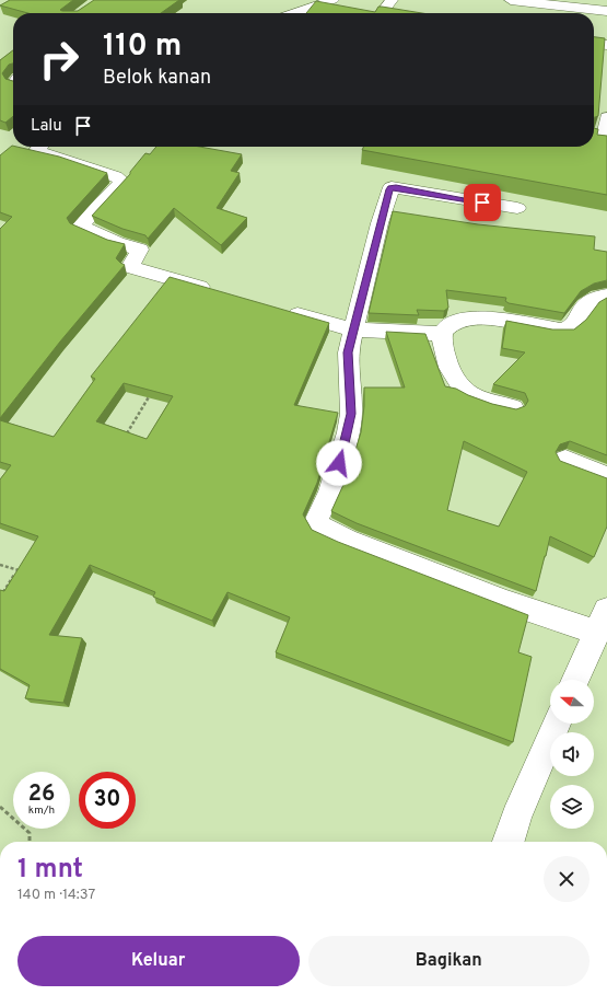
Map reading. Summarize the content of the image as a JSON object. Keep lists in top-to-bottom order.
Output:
{
  "north": "left",
  "page": {
    "turn": ["110 m", "Belok kanan"],
    "then": "Lalu",
    "speed": "26 km/h",
    "limit": "30",
    "heading": ["1 mnt", "140 m · 14:37"],
    "buttons": ["Keluar", "Bagikan"]
  }
}
